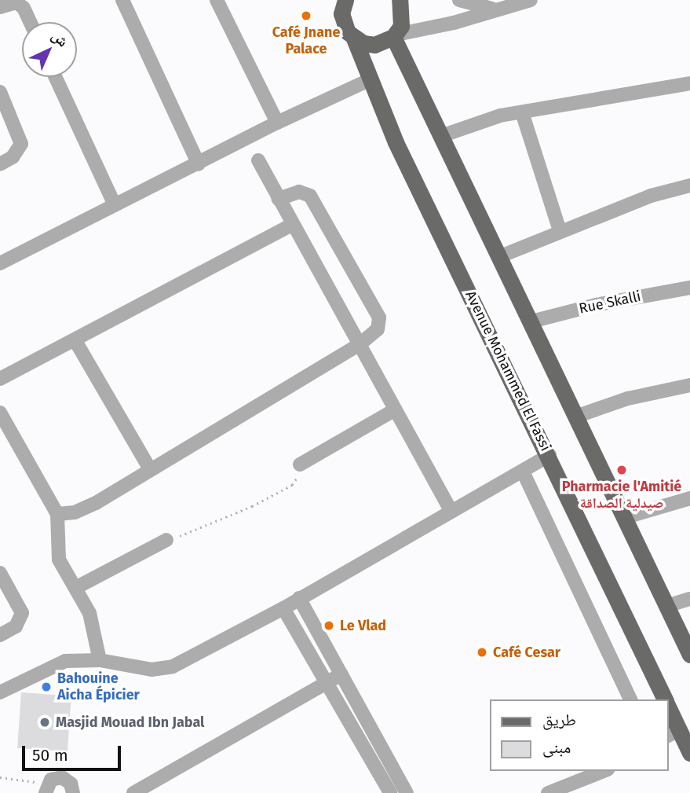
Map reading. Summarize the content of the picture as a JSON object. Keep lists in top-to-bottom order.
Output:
{
  "streets": {
    "main road": ["Avenue Mohammed El Fassi"],
    "street": ["Rue Skalli"]
  },
  "places": [
    "Café Jnane Palace",
    "Pharmacie l'Amitié صيدلية الصداقة",
    "Le Vlad",
    "Café Cesar",
    "Bahouine Aicha Épicier",
    "Masjid Mouad Ibn Jabal"
  ],
  "legend": ["طريق", "مبنى"],
  "scale_bar": "50 m",
  "north": "top right"
}
